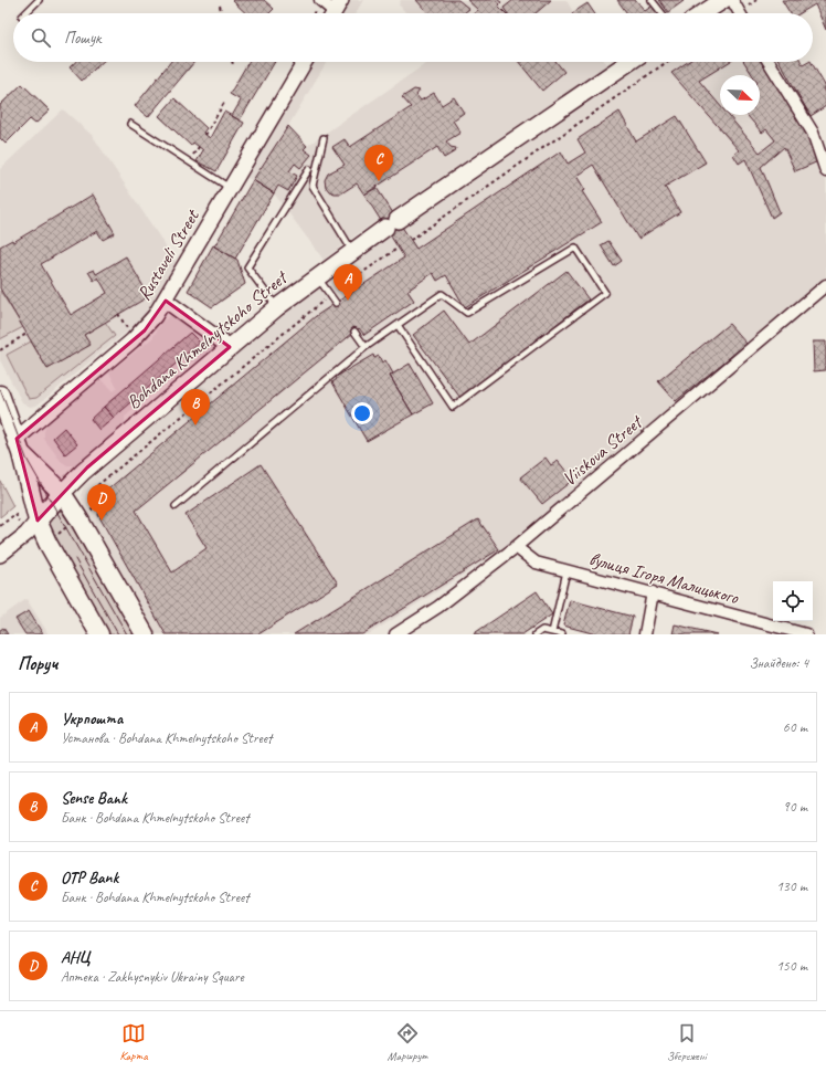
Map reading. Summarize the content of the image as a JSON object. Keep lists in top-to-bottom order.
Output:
{
  "streets": {
    "main road": ["Bohdana Khmelnytskoho Street"],
    "street": ["Rustaveli Street", "Viiskova Street", "вулиця Ігоря Малицького"]
  },
  "crossings": [
    ["Viiskova Street", "вулиця Ігоря Малицького"]
  ],
  "north": "bottom right",
  "page": {
    "search": "Пошук",
    "pins": [
      "C",
      "A",
      "B",
      "D"
    ],
    "heading": ["Поруч", "Знайдено: 4"],
    "list": [
      {
        "mark": "A",
        "name": "Укрпошта",
        "note": "Установа · Bohdana Khmelnytskoho Street",
        "value": "60 m"
      },
      {
        "mark": "B",
        "name": "Sense Bank",
        "note": "Банк · Bohdana Khmelnytskoho Street",
        "value": "90 m"
      },
      {
        "mark": "C",
        "name": "OTP Bank",
        "note": "Банк · Bohdana Khmelnytskoho Street",
        "value": "130 m"
      },
      {
        "mark": "D",
        "name": "АНЦ",
        "note": "Аптека · Zakhysnykiv Ukrainy Square",
        "value": "150 m"
      }
    ],
    "nav": ["Карта", "Маршрут", "Збережені"]
  }
}
